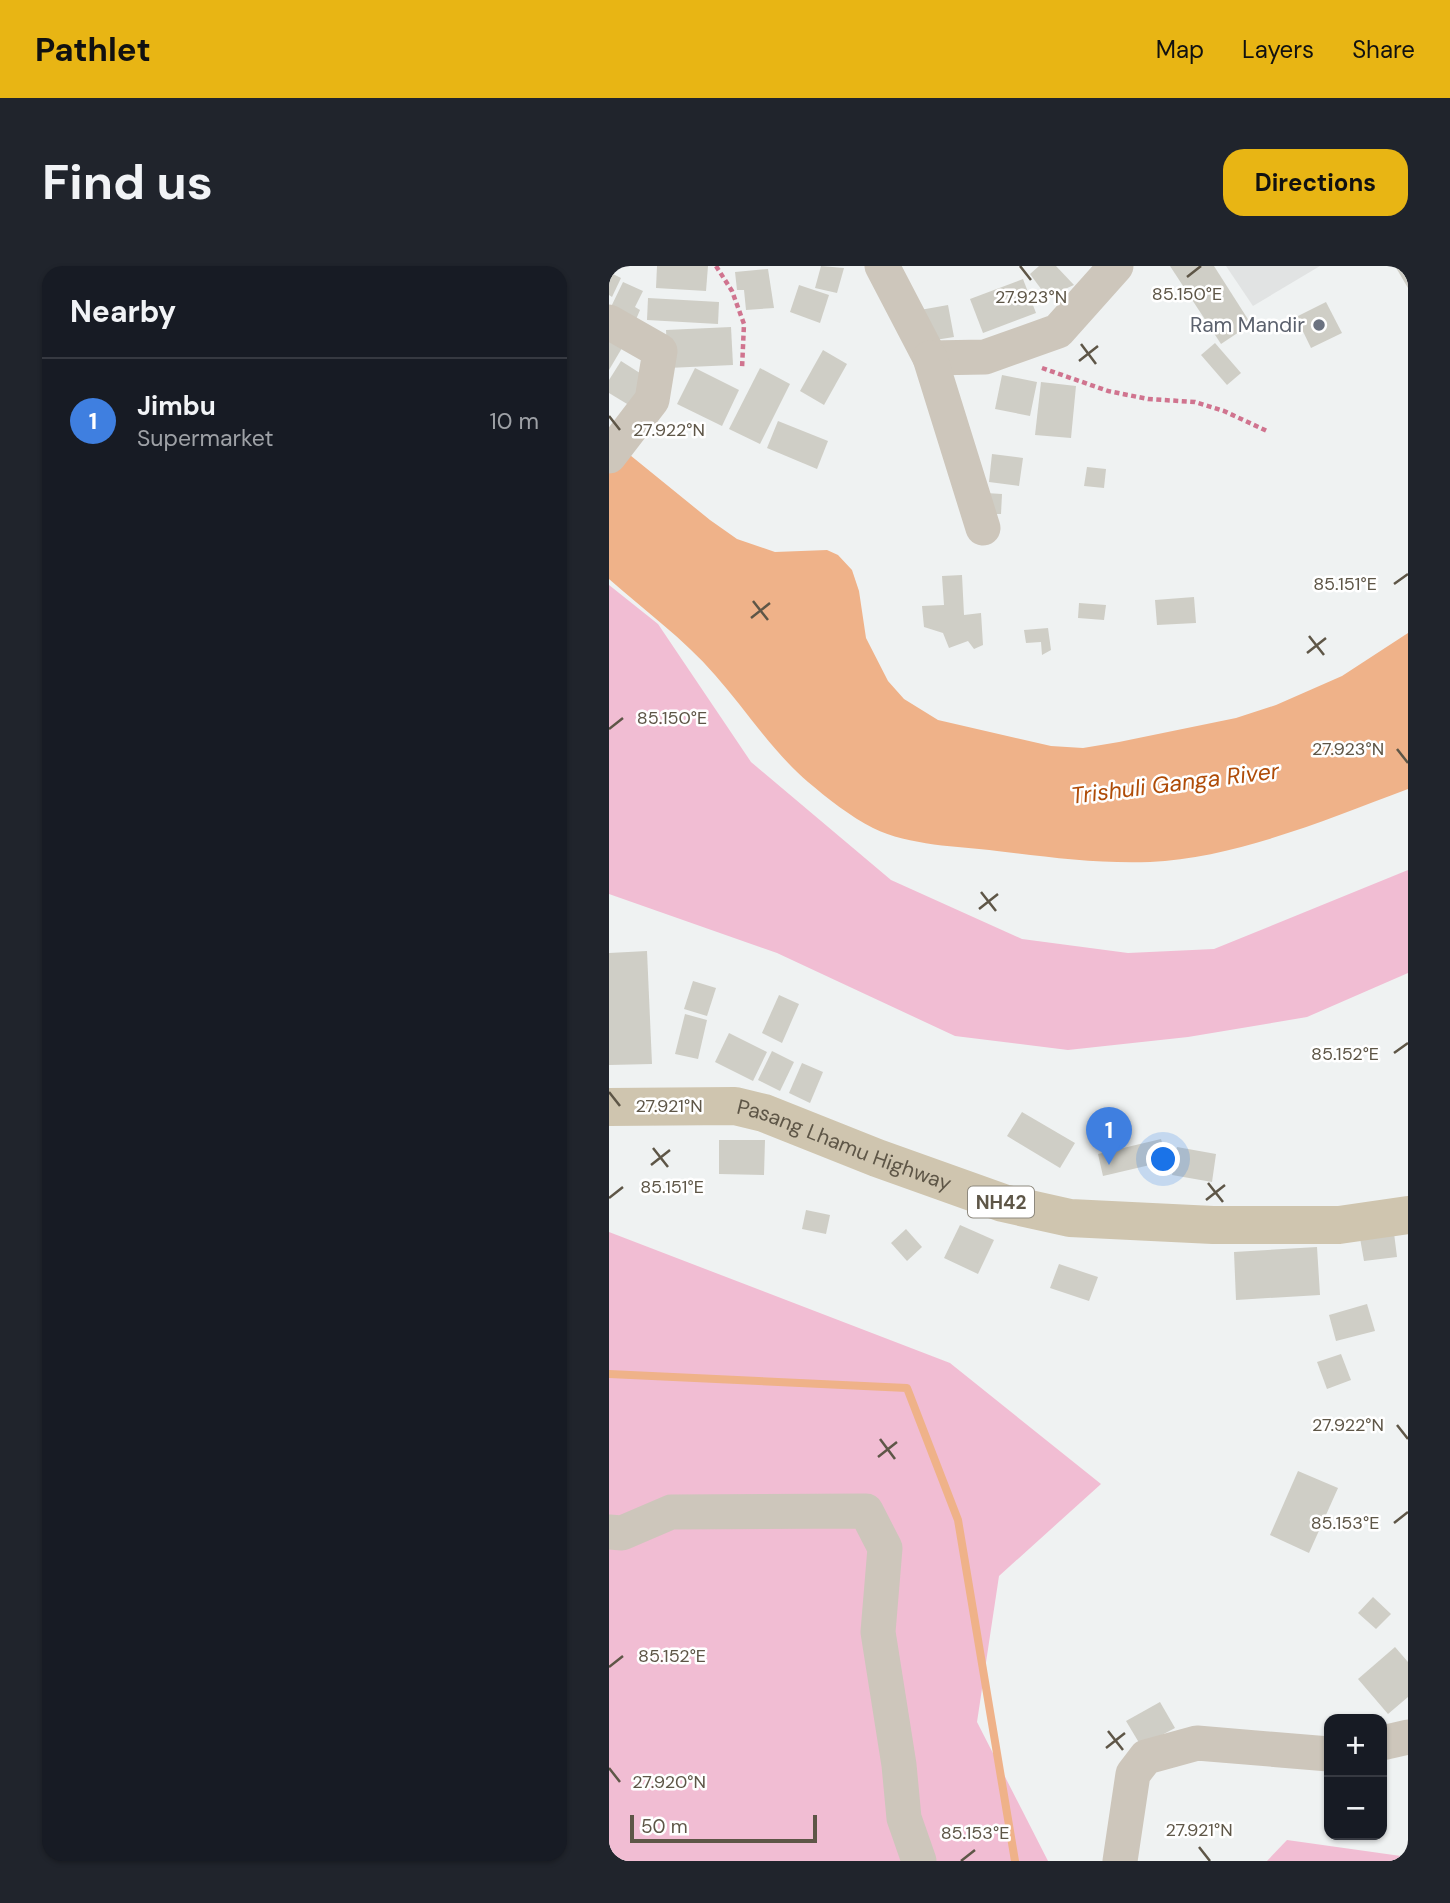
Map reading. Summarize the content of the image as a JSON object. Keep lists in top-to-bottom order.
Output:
{
  "streets": {
    "main road": ["Pasang Lhamu Highway", "NH42"]
  },
  "water": ["Trishuli Ganga River"],
  "places": ["Ram Mandir"],
  "scale_bar": "50 m",
  "page": {
    "header": "Pathlet",
    "nav": ["Map", "Layers", "Share"],
    "buttons": "Directions",
    "title": "Find us",
    "heading": "Nearby",
    "list": [
      {
        "mark": "1",
        "name": "Jimbu",
        "note": "Supermarket",
        "value": "10 m"
      }
    ],
    "pins": "1",
    "map_buttons": ["+", "−"],
    "scale": "50 m"
  },
  "coordinates": [
    "85.150°E",
    "27.923°N",
    "27.922°N",
    "85.151°E",
    "85.152°E",
    "27.921°N",
    "85.153°E",
    "27.920°N"
  ]
}
